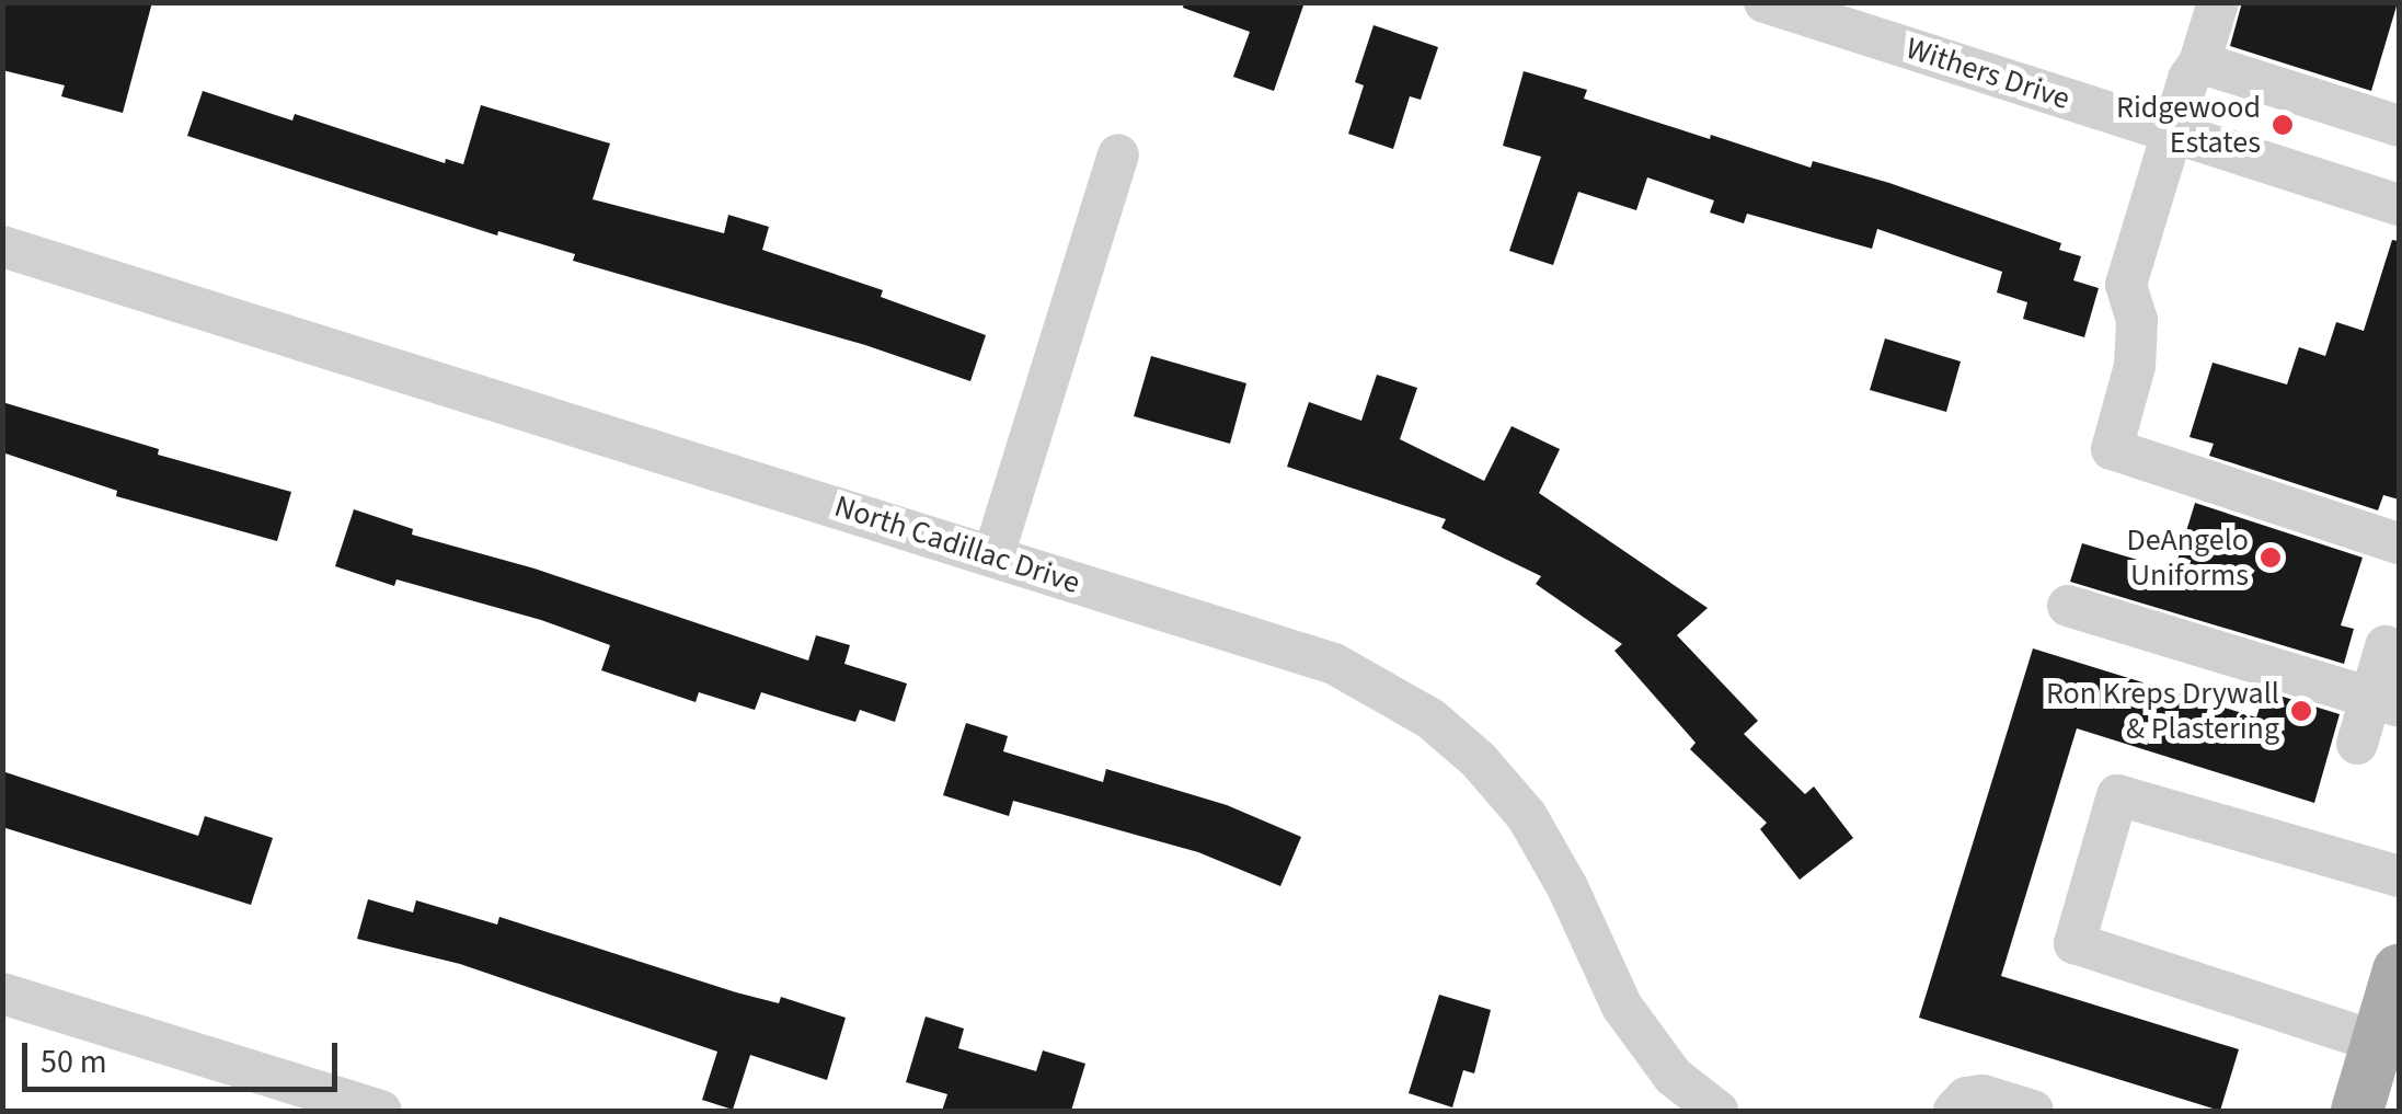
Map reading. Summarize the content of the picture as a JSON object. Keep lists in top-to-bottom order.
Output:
{
  "streets": {
    "street": ["Withers Drive", "North Cadillac Drive"]
  },
  "places": ["Ridgewood Estates", "DeAngelo Uniforms", "Ron Kreps Drywall & Plastering"],
  "scale_bar": "50 m"
}
